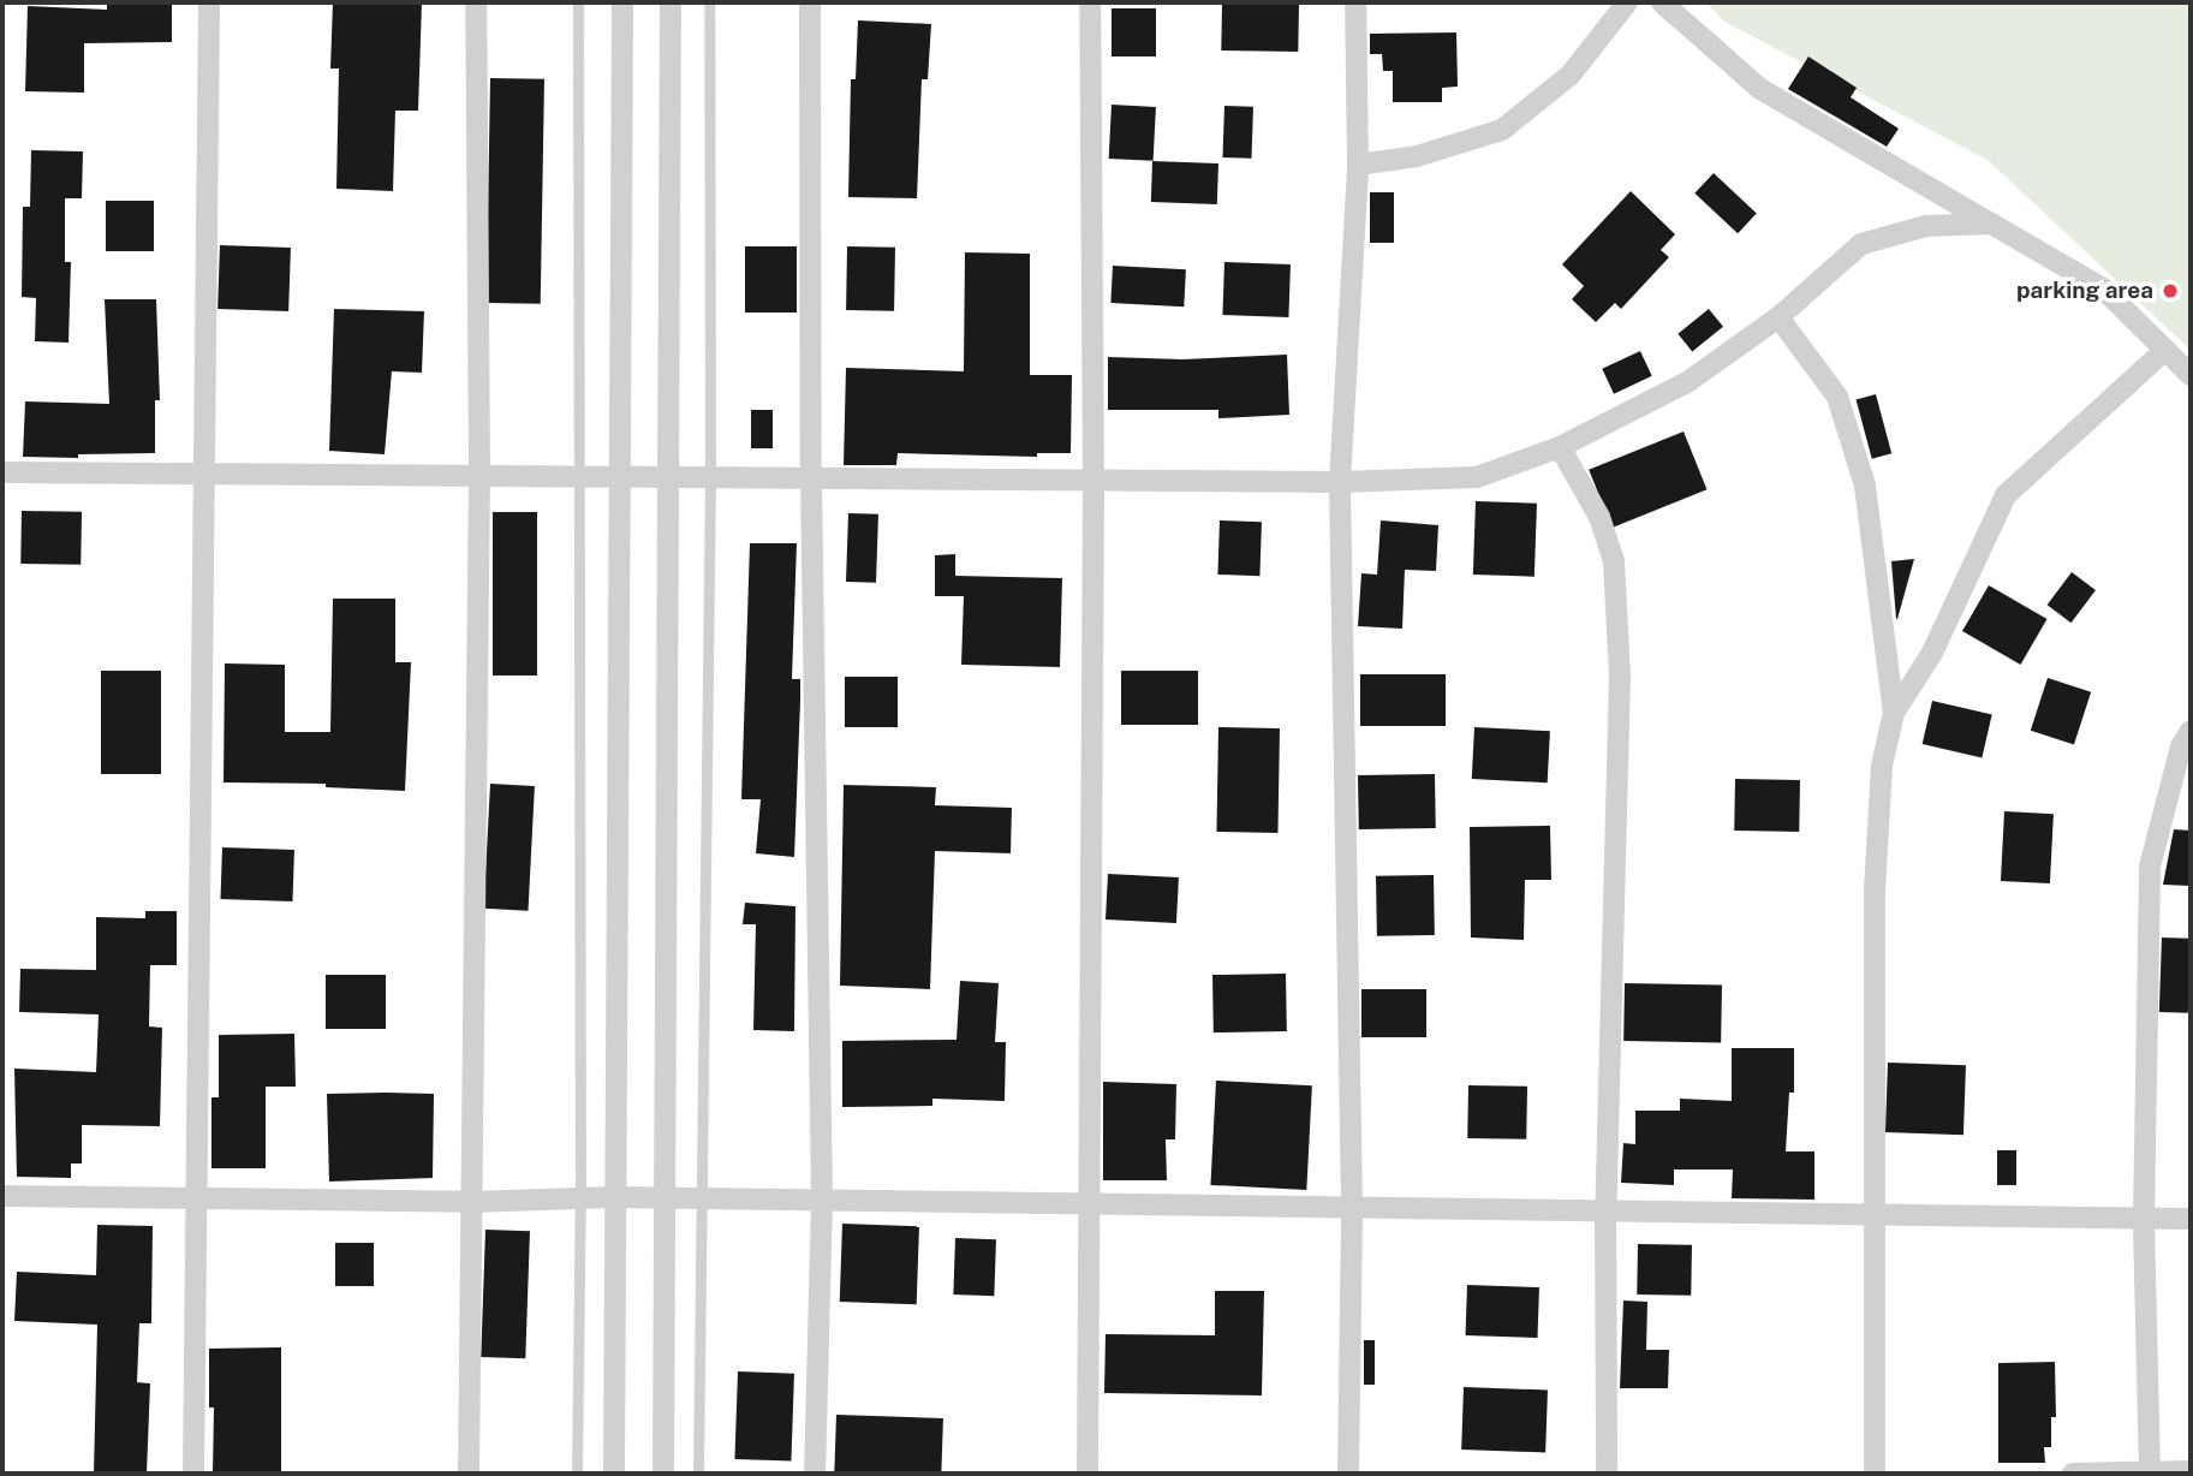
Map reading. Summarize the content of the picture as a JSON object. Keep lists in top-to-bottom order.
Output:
{
  "places": ["parking area"]
}
